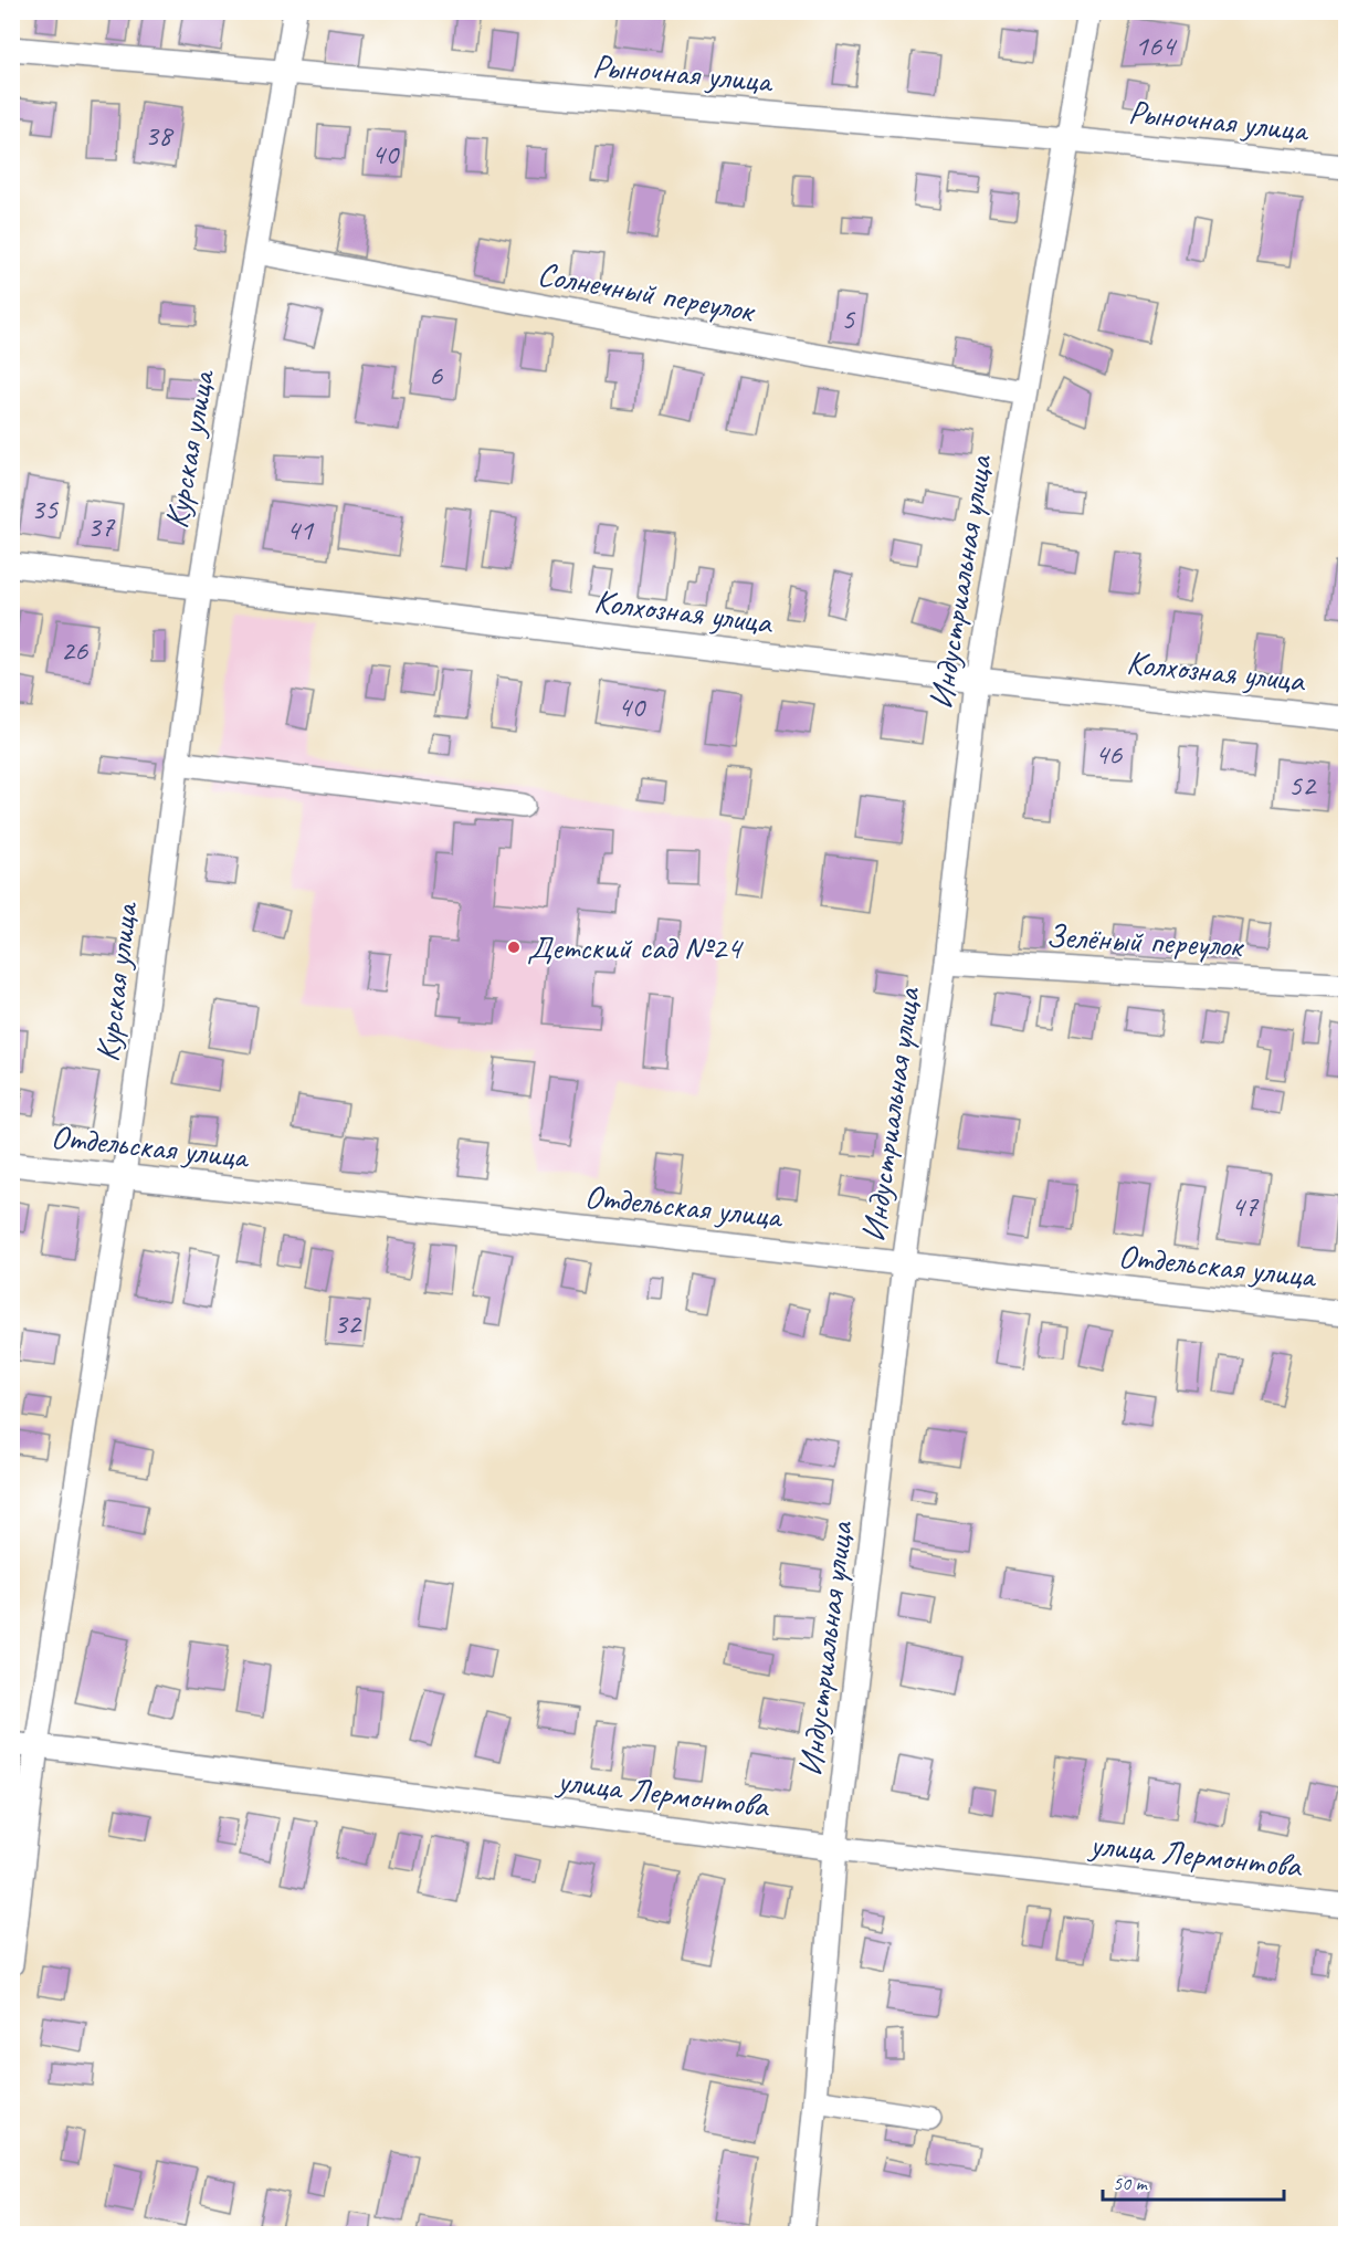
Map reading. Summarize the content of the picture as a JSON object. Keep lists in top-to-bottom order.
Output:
{
  "streets": {
    "street": [
      "Рыночная улица",
      "Солнечный переулок",
      "Курская улица",
      "Индустриальная улица",
      "Колхозная улица",
      "Зелёный переулок",
      "Отдельская улица",
      "улица Лермонтова"
    ]
  },
  "crossings": [
    ["Рыночная улица", "Курская улица"],
    ["Рыночная улица", "Индустриальная улица"],
    ["Солнечный переулок", "Курская улица"],
    ["Солнечный переулок", "Индустриальная улица"],
    ["Курская улица", "Колхозная улица"],
    ["Курская улица", "Отдельская улица"],
    ["Курская улица", "улица Лермонтова"],
    ["Индустриальная улица", "Колхозная улица"],
    ["Индустриальная улица", "Зелёный переулок"],
    ["Индустриальная улица", "Отдельская улица"],
    ["Индустриальная улица", "улица Лермонтова"]
  ],
  "places": ["Детский сад №24"],
  "house_numbers": [
    "164",
    "38",
    "40",
    "5",
    "6",
    "35",
    "37",
    "41",
    "26",
    "40",
    "46",
    "52",
    "47",
    "32"
  ],
  "scale_bar": "50 m"
}
